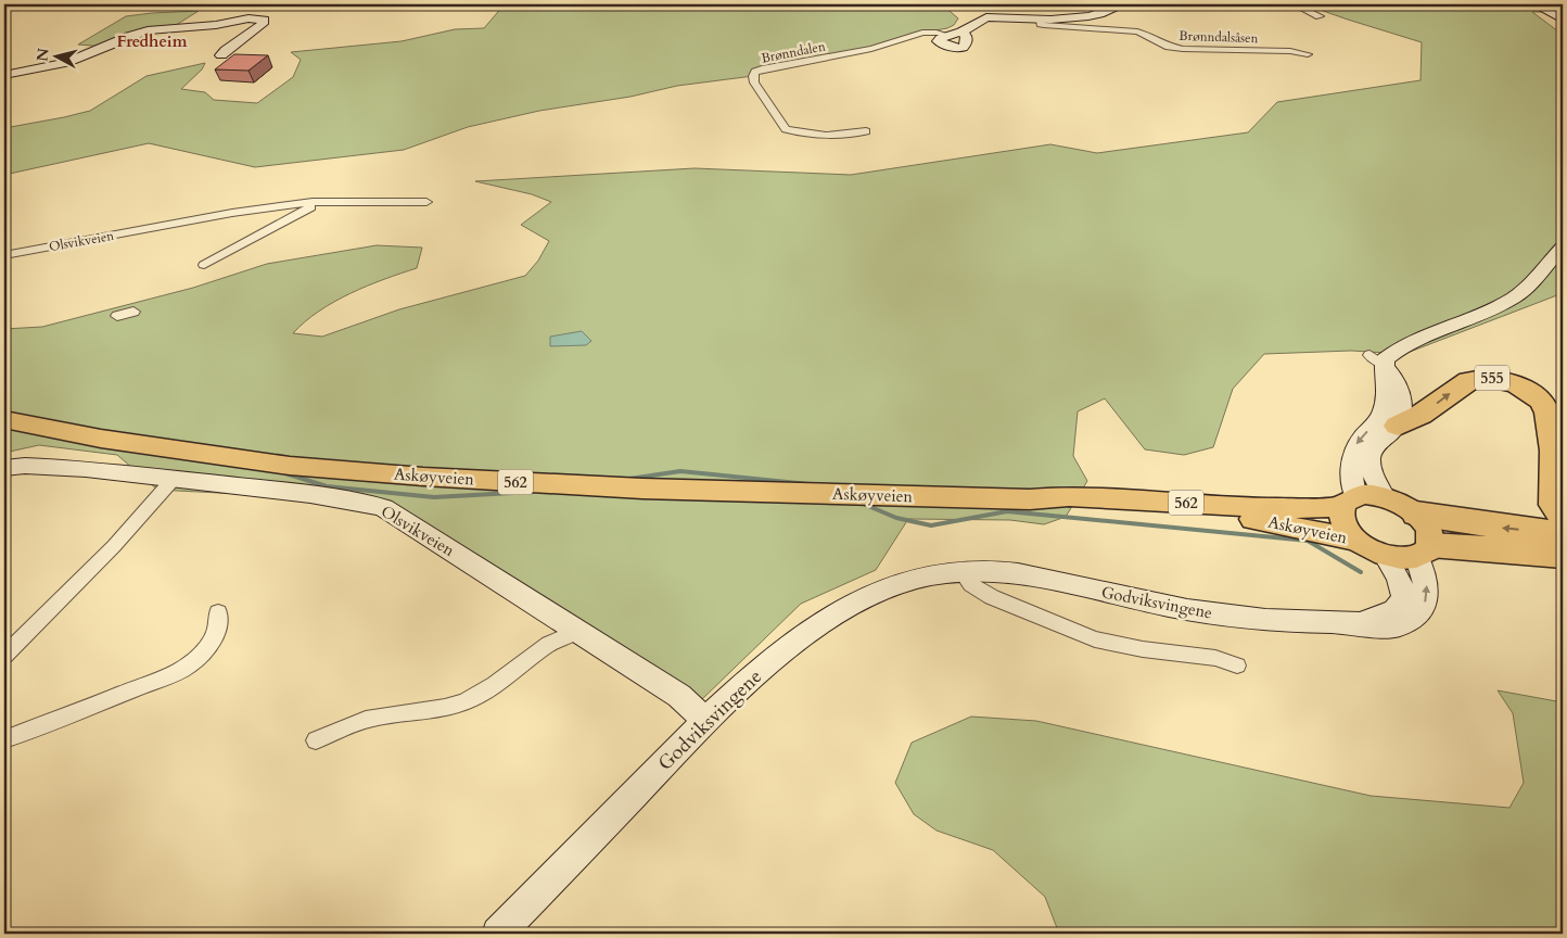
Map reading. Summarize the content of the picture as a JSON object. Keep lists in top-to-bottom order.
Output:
{
  "streets": {
    "highway": ["555"],
    "main road": [
      "Olsvikveien",
      "Askøyveien",
      "562",
      "Godviksvingene"
    ],
    "street": ["Brønndalsåsen", "Brønndalen"]
  },
  "crossings": [
    ["Olsvikveien", "Godviksvingene"],
    ["Askøyveien", "562"],
    ["Askøyveien", "Godviksvingene"],
    ["562", "Godviksvingene"]
  ],
  "districts": ["Fredheim"],
  "north": "left"
}
